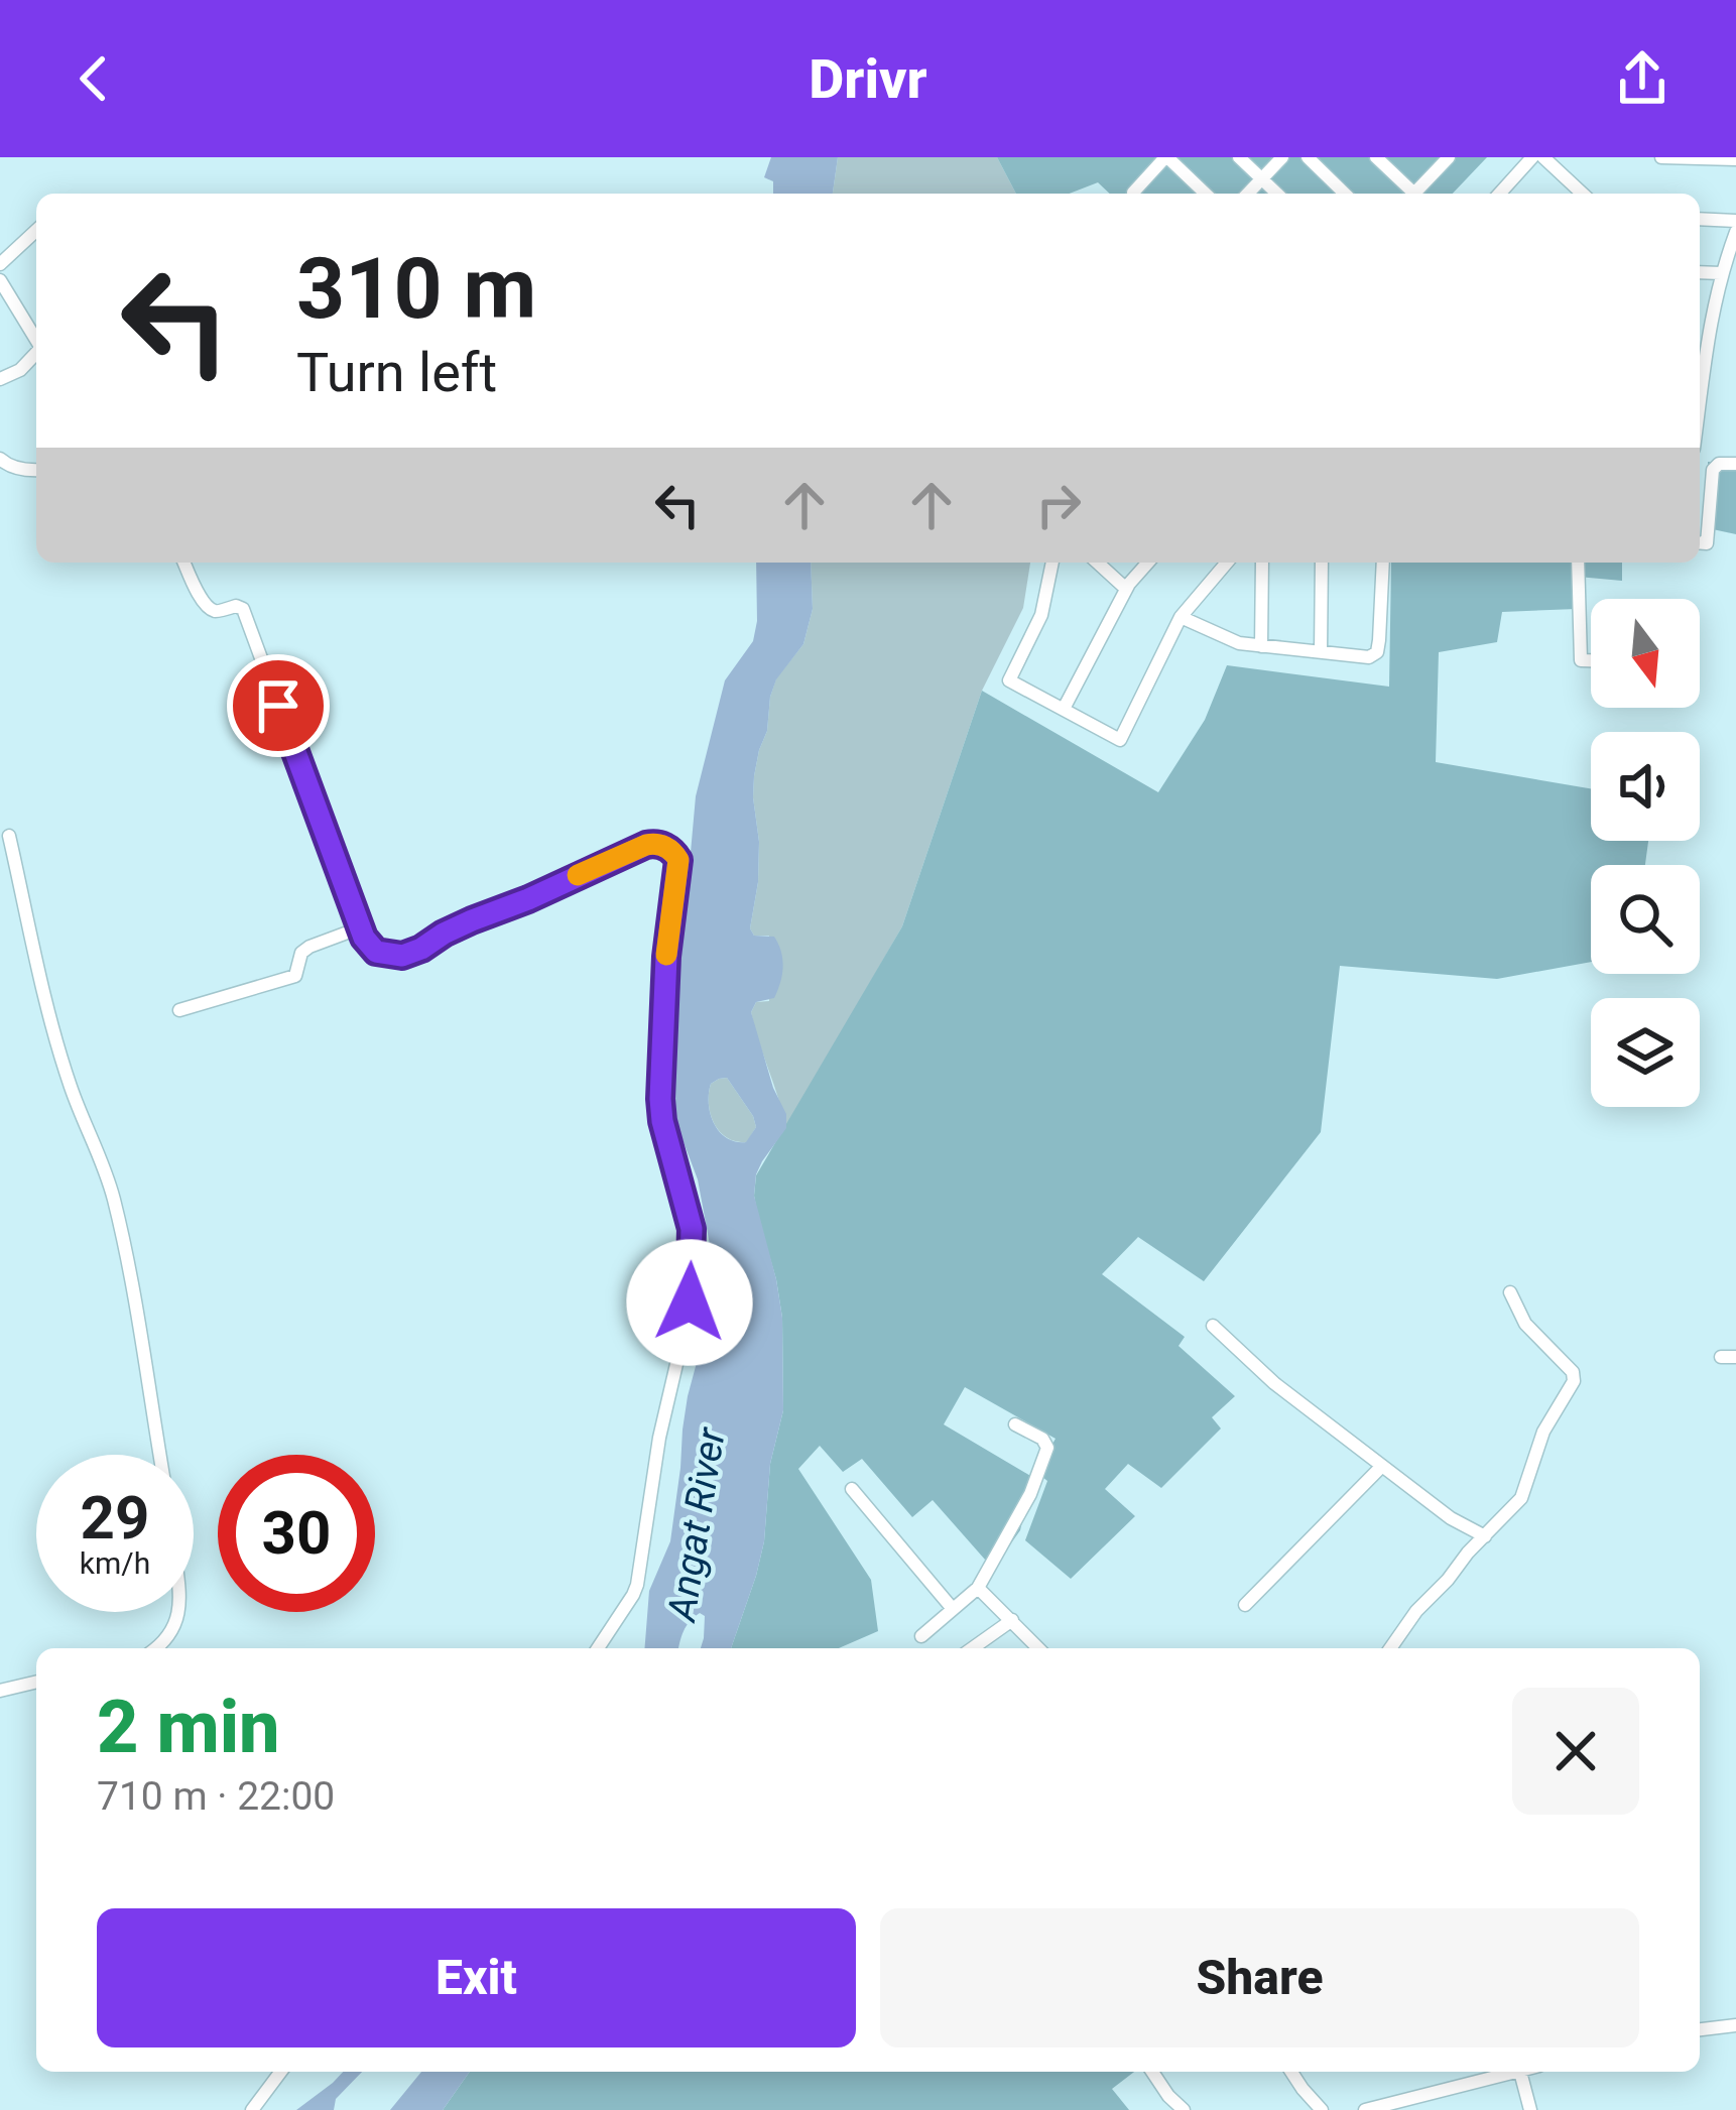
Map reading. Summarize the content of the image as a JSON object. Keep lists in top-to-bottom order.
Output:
{
  "water": ["Angat River"],
  "north": "bottom",
  "page": {
    "header": "Drivr",
    "turn": ["310 m", "Turn left"],
    "speed": "29 km/h",
    "limit": "30",
    "heading": ["2 min", "710 m · 22:00"],
    "buttons": ["Exit", "Share"]
  }
}
